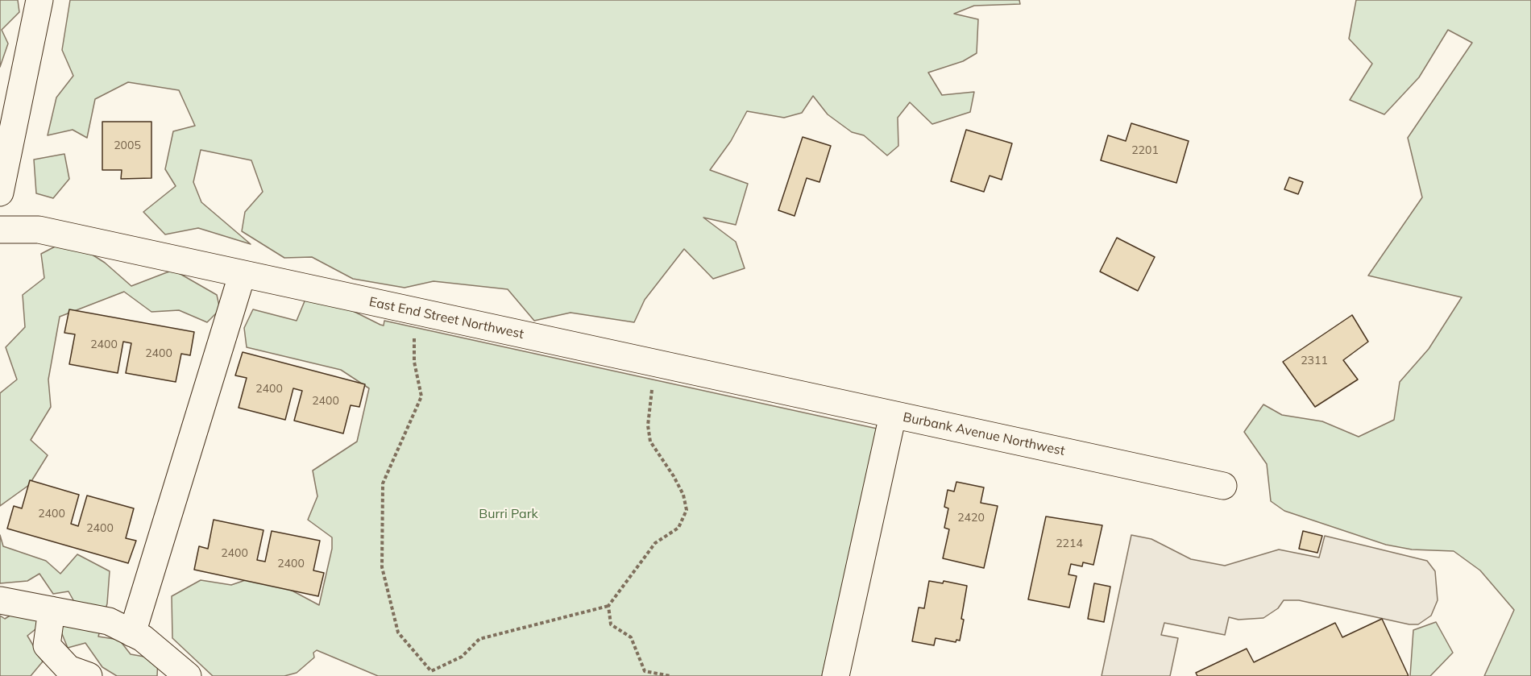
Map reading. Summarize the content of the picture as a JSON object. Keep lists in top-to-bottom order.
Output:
{
  "streets": {
    "street": ["East End Street Northwest", "Burbank Avenue Northwest"]
  },
  "crossings": [
    ["East End Street Northwest", "Burbank Avenue Northwest"]
  ],
  "parks": ["Burri Park"],
  "house_numbers": [
    "2005",
    "2201",
    "2400",
    "2400",
    "2311",
    "2400",
    "2400",
    "2400",
    "2420",
    "2400",
    "2214",
    "2400",
    "2400"
  ]
}
